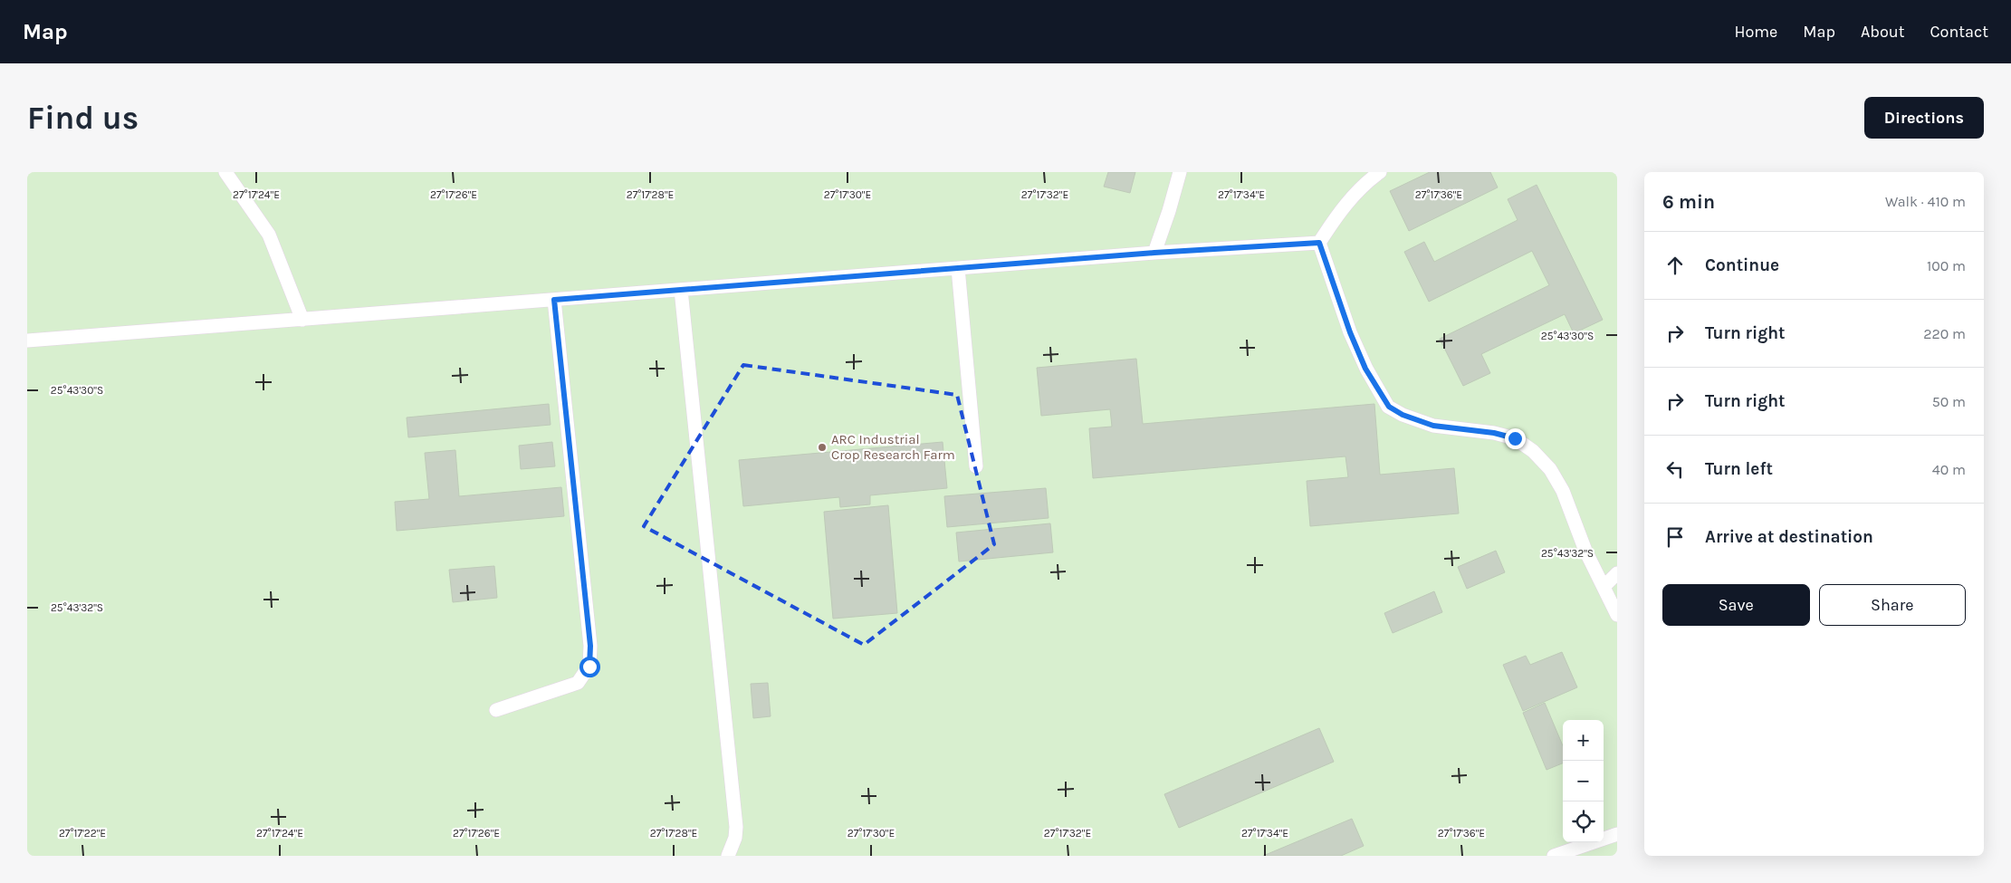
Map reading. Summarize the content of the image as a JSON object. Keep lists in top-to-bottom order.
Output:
{
  "places": ["ARC Industrial Crop Research Farm"],
  "page": {
    "header": "Map",
    "nav": [
      "Home",
      "Map",
      "About",
      "Contact"
    ],
    "buttons": [
      "Directions",
      ["Save", "Share"]
    ],
    "title": "Find us",
    "heading": ["6 min", "Walk · 410 m"],
    "list": [
      ["Continue", "100 m"],
      ["Turn right", "220 m"],
      ["Turn right", "50 m"],
      ["Turn left", "40 m"],
      "Arrive at destination"
    ],
    "map_buttons": ["+", "−"]
  },
  "coordinates": [
    "27°17'24\"E",
    "27°17'26\"E",
    "27°17'28\"E",
    "27°17'30\"E",
    "27°17'32\"E",
    "27°17'34\"E",
    "27°17'36\"E",
    "25°43'30\"S",
    "25°43'32\"S",
    "27°17'22\"E"
  ]
}
